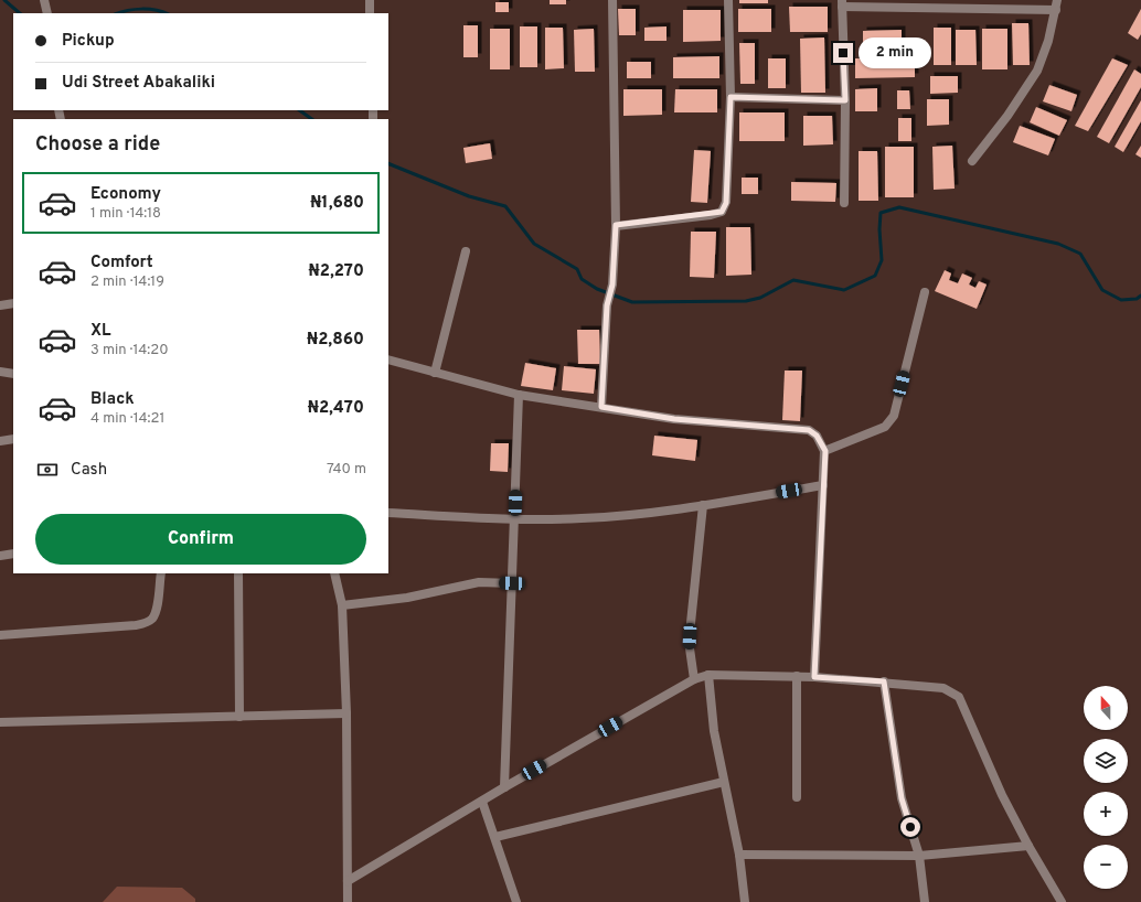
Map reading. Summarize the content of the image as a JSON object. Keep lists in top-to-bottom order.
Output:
{
  "north": "top",
  "page": {
    "banner": ["Pickup", "Udi Street Abakaliki"],
    "bubble": "2 min",
    "heading": "Choose a ride",
    "list": [
      {
        "name": "Economy",
        "note": "1 min · 14:18",
        "value": "₦1,680"
      },
      {
        "name": "Comfort",
        "note": "2 min · 14:19",
        "value": "₦2,270"
      },
      {
        "name": "XL",
        "note": "3 min · 14:20",
        "value": "₦2,860"
      },
      {
        "name": "Black",
        "note": "4 min · 14:21",
        "value": "₦2,470"
      }
    ],
    "pay": ["Cash", "740 m"],
    "buttons": "Confirm",
    "map_buttons": ["+", "−"]
  }
}
